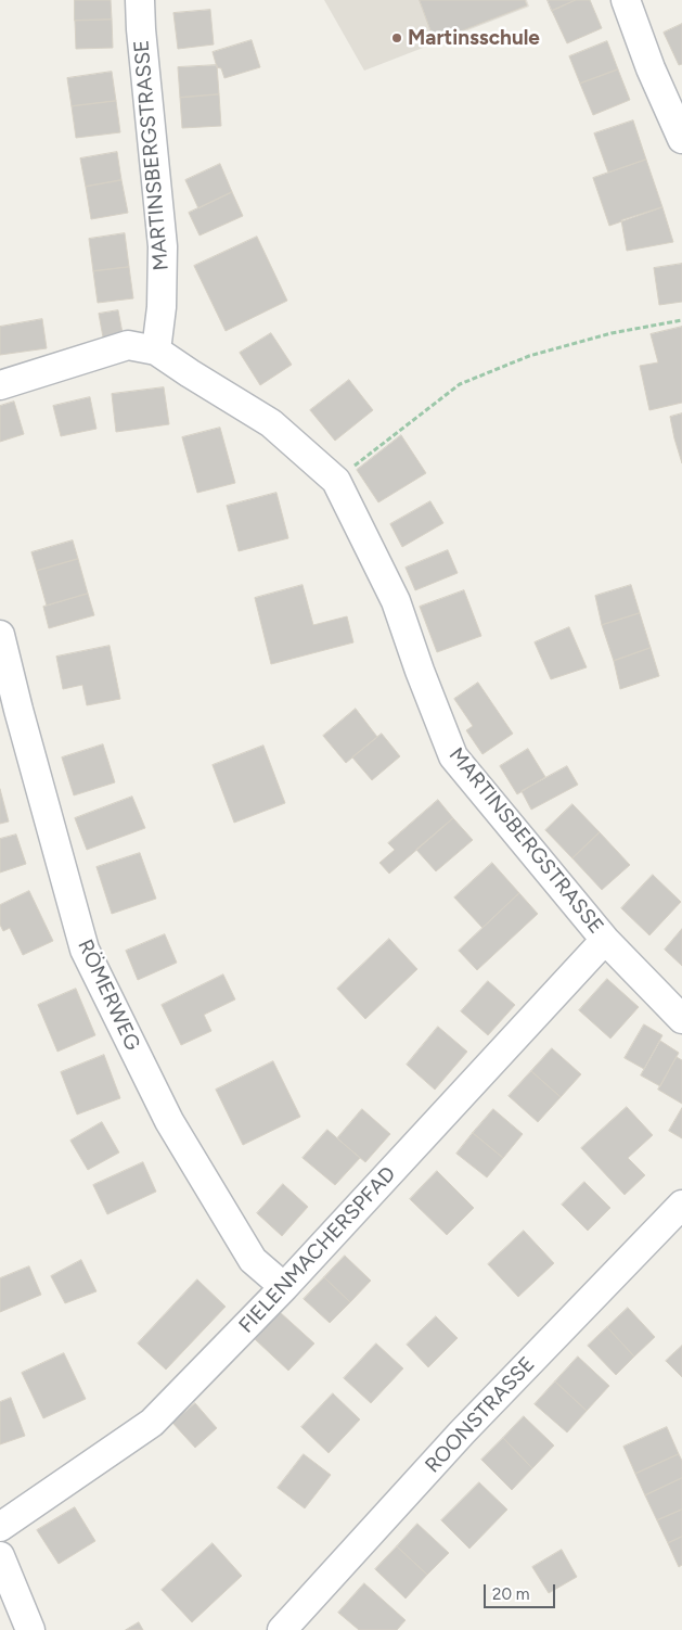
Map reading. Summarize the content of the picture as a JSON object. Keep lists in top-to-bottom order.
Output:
{
  "streets": {
    "street": [
      "MARTINSBERGSTRASSE",
      "RÖMERWEG",
      "FIELENMACHERSPFAD",
      "ROONSTRASSE"
    ]
  },
  "crossings": [
    ["MARTINSBERGSTRASSE", "FIELENMACHERSPFAD"],
    ["RÖMERWEG", "FIELENMACHERSPFAD"]
  ],
  "places": ["Martinsschule"],
  "scale_bar": "20 m"
}
